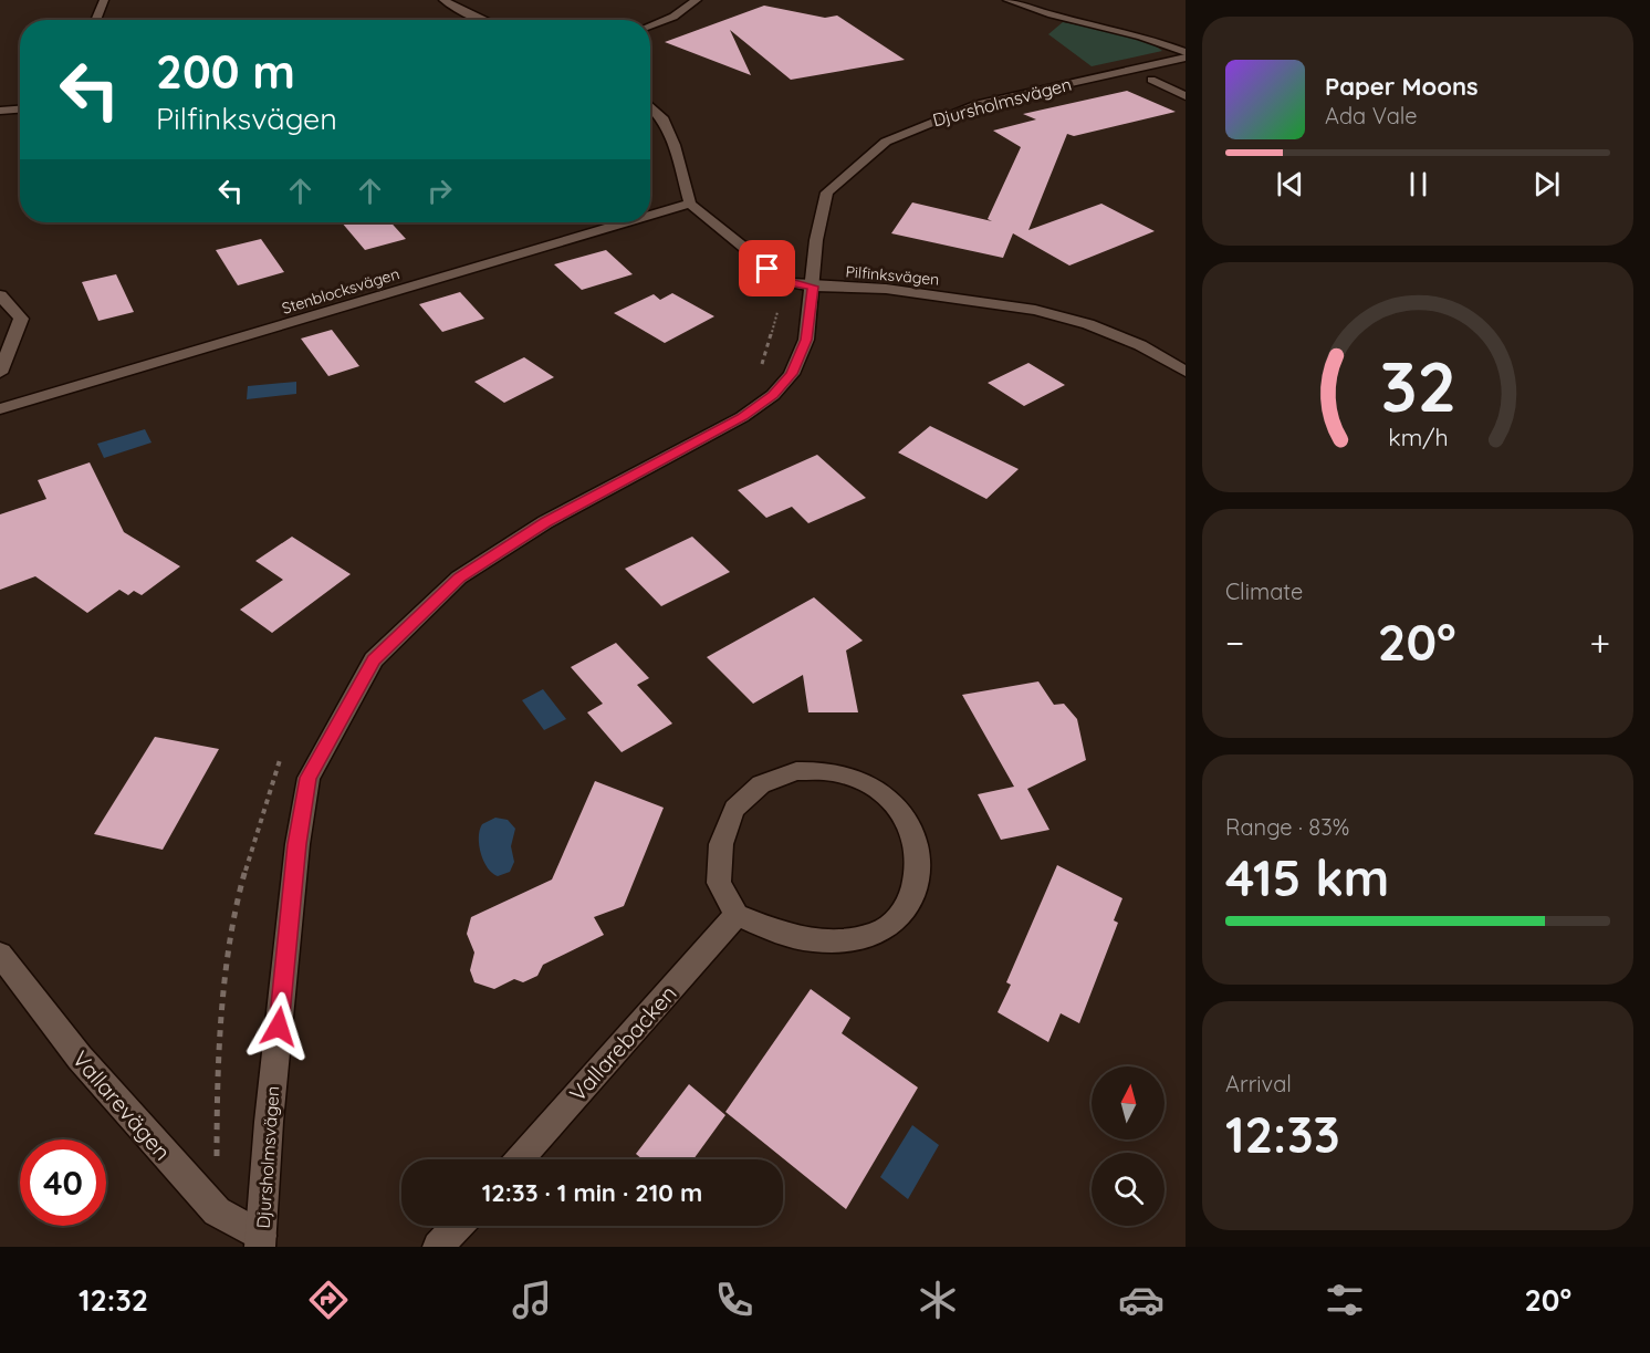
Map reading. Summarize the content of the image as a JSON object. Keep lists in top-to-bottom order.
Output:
{
  "streets": {
    "street": [
      "Djursholmsvägen",
      "Pilfinksvägen",
      "Stenblocksvägen",
      "Vallarebacken",
      "Vallarevägen"
    ]
  },
  "crossings": [
    ["Djursholmsvägen", "Pilfinksvägen"],
    ["Djursholmsvägen", "Vallarevägen"],
    ["Pilfinksvägen", "Stenblocksvägen"]
  ],
  "north": "top",
  "page": {
    "turn": ["200 m", "Pilfinksvägen"],
    "song": ["Paper Moons", "Ada Vale"],
    "tile": [
      "Climate",
      ["Range · 83%", "415 km"],
      ["Arrival", "12:33"]
    ],
    "heat": ["−", "20°", "+"],
    "limit": "40",
    "trip": "12:33 · 1 min · 210 m",
    "tabs": ["12:32", "20°"],
    "gauge": ["32", "km/h"]
  }
}
